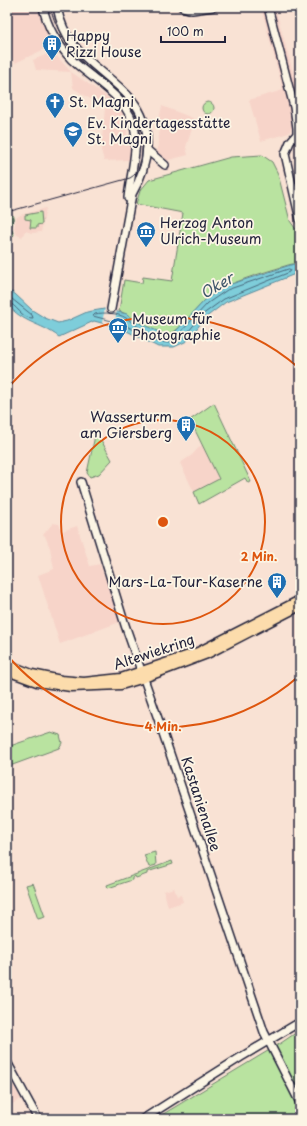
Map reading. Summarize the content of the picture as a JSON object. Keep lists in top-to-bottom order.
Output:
{
  "streets": {
    "main road": ["Altewiekring"],
    "street": ["Kastanienallee"]
  },
  "crossings": [
    ["Altewiekring", "Kastanienallee"]
  ],
  "water": ["Oker"],
  "places": {
    "building": ["Happy Rizzi House", "Wasserturm am Giersberg", "Mars-La-Tour-Kaserne"],
    "church": ["St. Magni"],
    "school or university": ["Ev. Kindertagesstätte St. Magni"],
    "museum": ["Herzog Anton Ulrich-Museum", "Museum für Photographie"]
  },
  "scale_bar": "100 m",
  "rings": ["2 Min.", "4 Min."]
}
